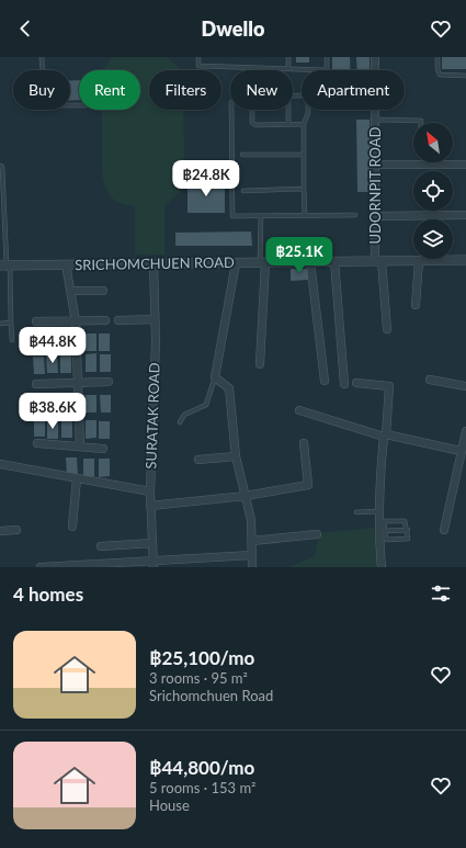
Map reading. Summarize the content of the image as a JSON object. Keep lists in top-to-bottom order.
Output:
{
  "streets": {
    "street": ["UDORNPIT ROAD", "SRICHOMCHUEN ROAD", "SURATAK ROAD"]
  },
  "crossings": [
    ["UDORNPIT ROAD", "SRICHOMCHUEN ROAD"],
    ["SRICHOMCHUEN ROAD", "SURATAK ROAD"]
  ],
  "north": "top left",
  "page": {
    "header": "Dwello",
    "chip": [
      "Buy",
      "Rent",
      "Filters",
      "New",
      "Apartment"
    ],
    "price": [
      "฿24.8K",
      "฿25.1K",
      "฿44.8K",
      "฿38.6K"
    ],
    "heading": "4 homes",
    "list": [
      {
        "name": "฿25,100/mo",
        "note": "3 rooms · 95 m² · Srichomchuen Road"
      },
      {
        "name": "฿44,800/mo",
        "note": "5 rooms · 153 m² · House"
      }
    ]
  }
}
